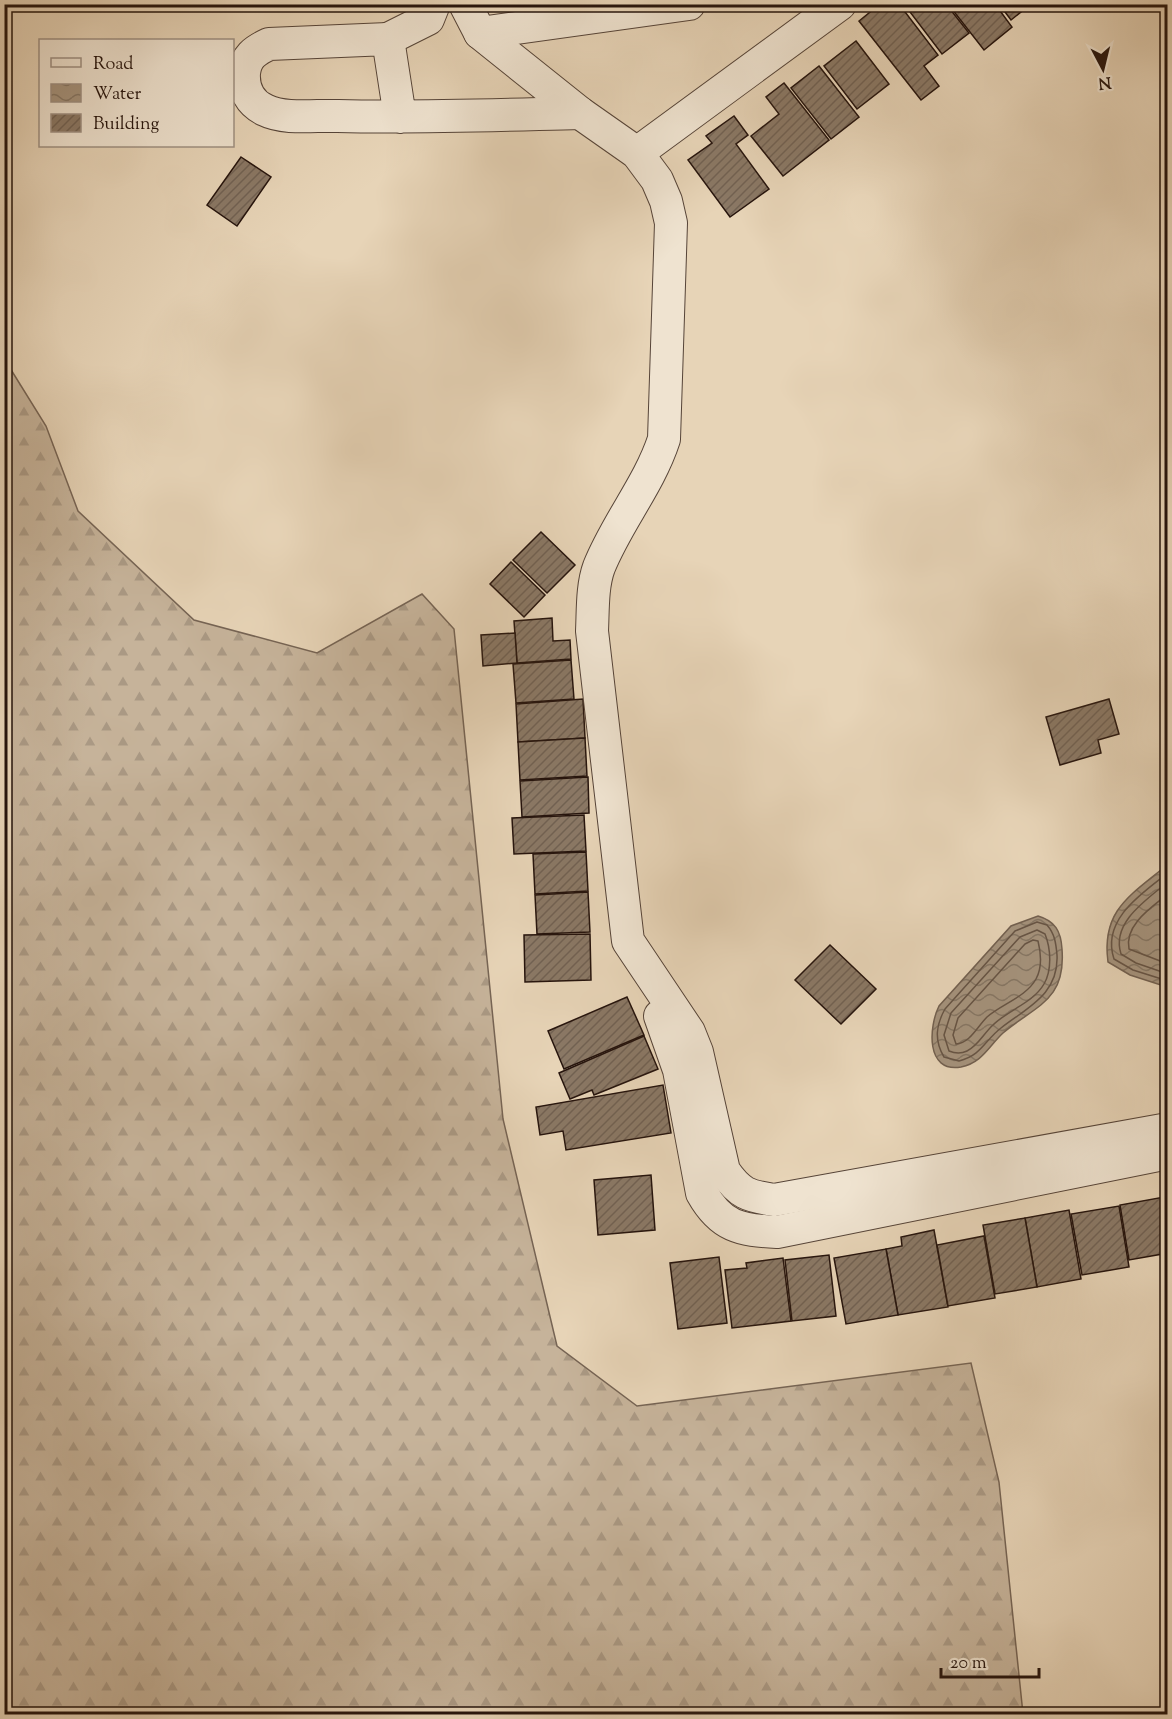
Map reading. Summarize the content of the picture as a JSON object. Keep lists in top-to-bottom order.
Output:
{
  "legend": ["Road", "Water", "Building"],
  "scale_bar": "20 m",
  "north": "bottom"
}
